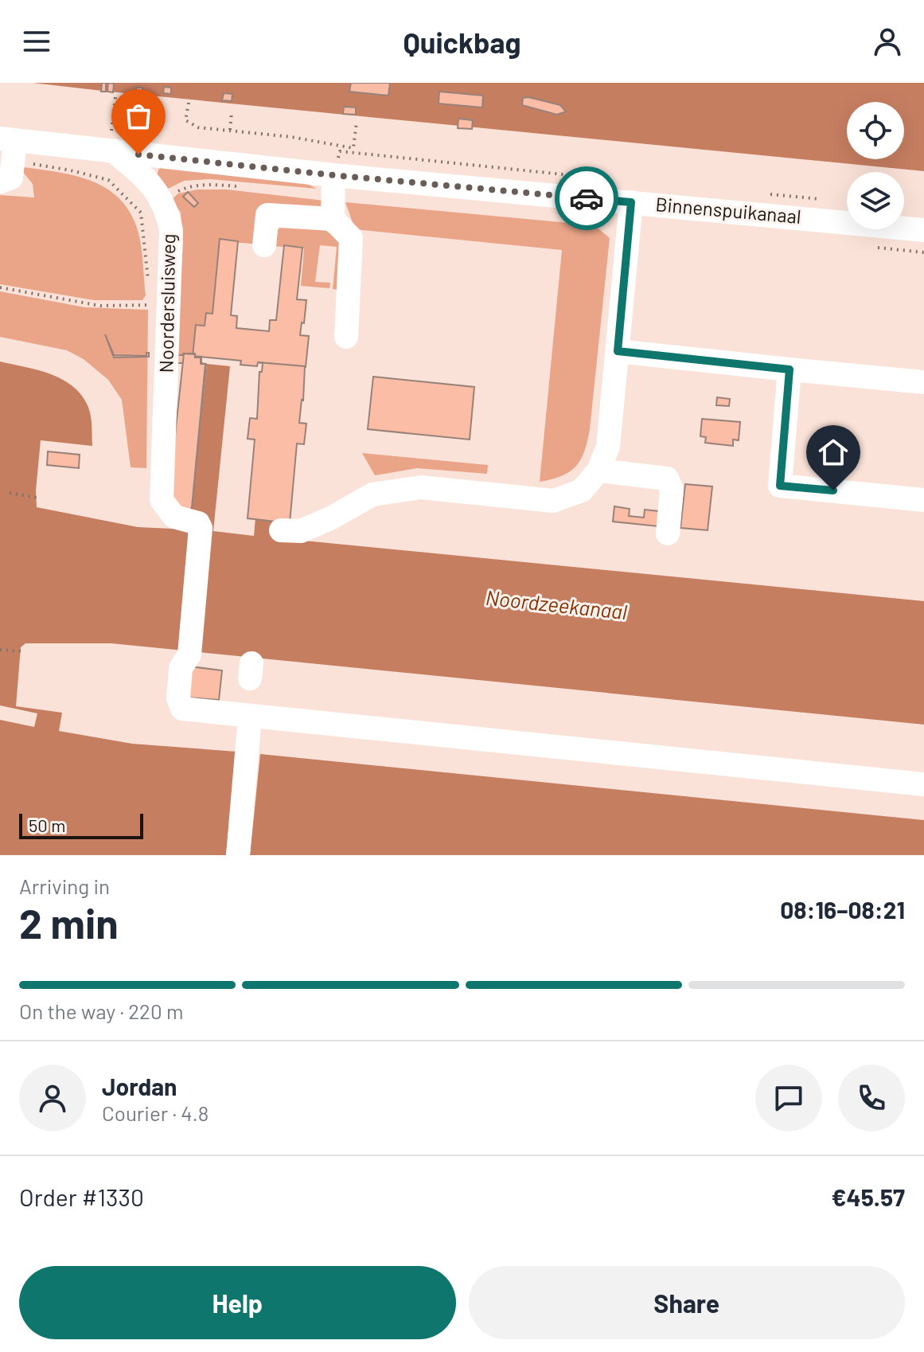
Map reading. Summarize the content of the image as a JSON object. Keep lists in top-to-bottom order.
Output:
{
  "streets": {
    "street": ["Binnenspuikanaal", "Noordersluisweg"]
  },
  "crossings": [
    ["Binnenspuikanaal", "Noordersluisweg"]
  ],
  "water": ["Noordzeekanaal"],
  "scale_bar": "50 m",
  "page": {
    "header": "Quickbag",
    "scale": "50 m",
    "heading": ["2 min", "Arriving in", "08:16–08:21"],
    "panel": [
      "Jordan",
      "Courier · 4.8",
      "Order #1330",
      "€45.57"
    ],
    "bar": "On the way · 220 m",
    "buttons": ["Help", "Share"]
  }
}
